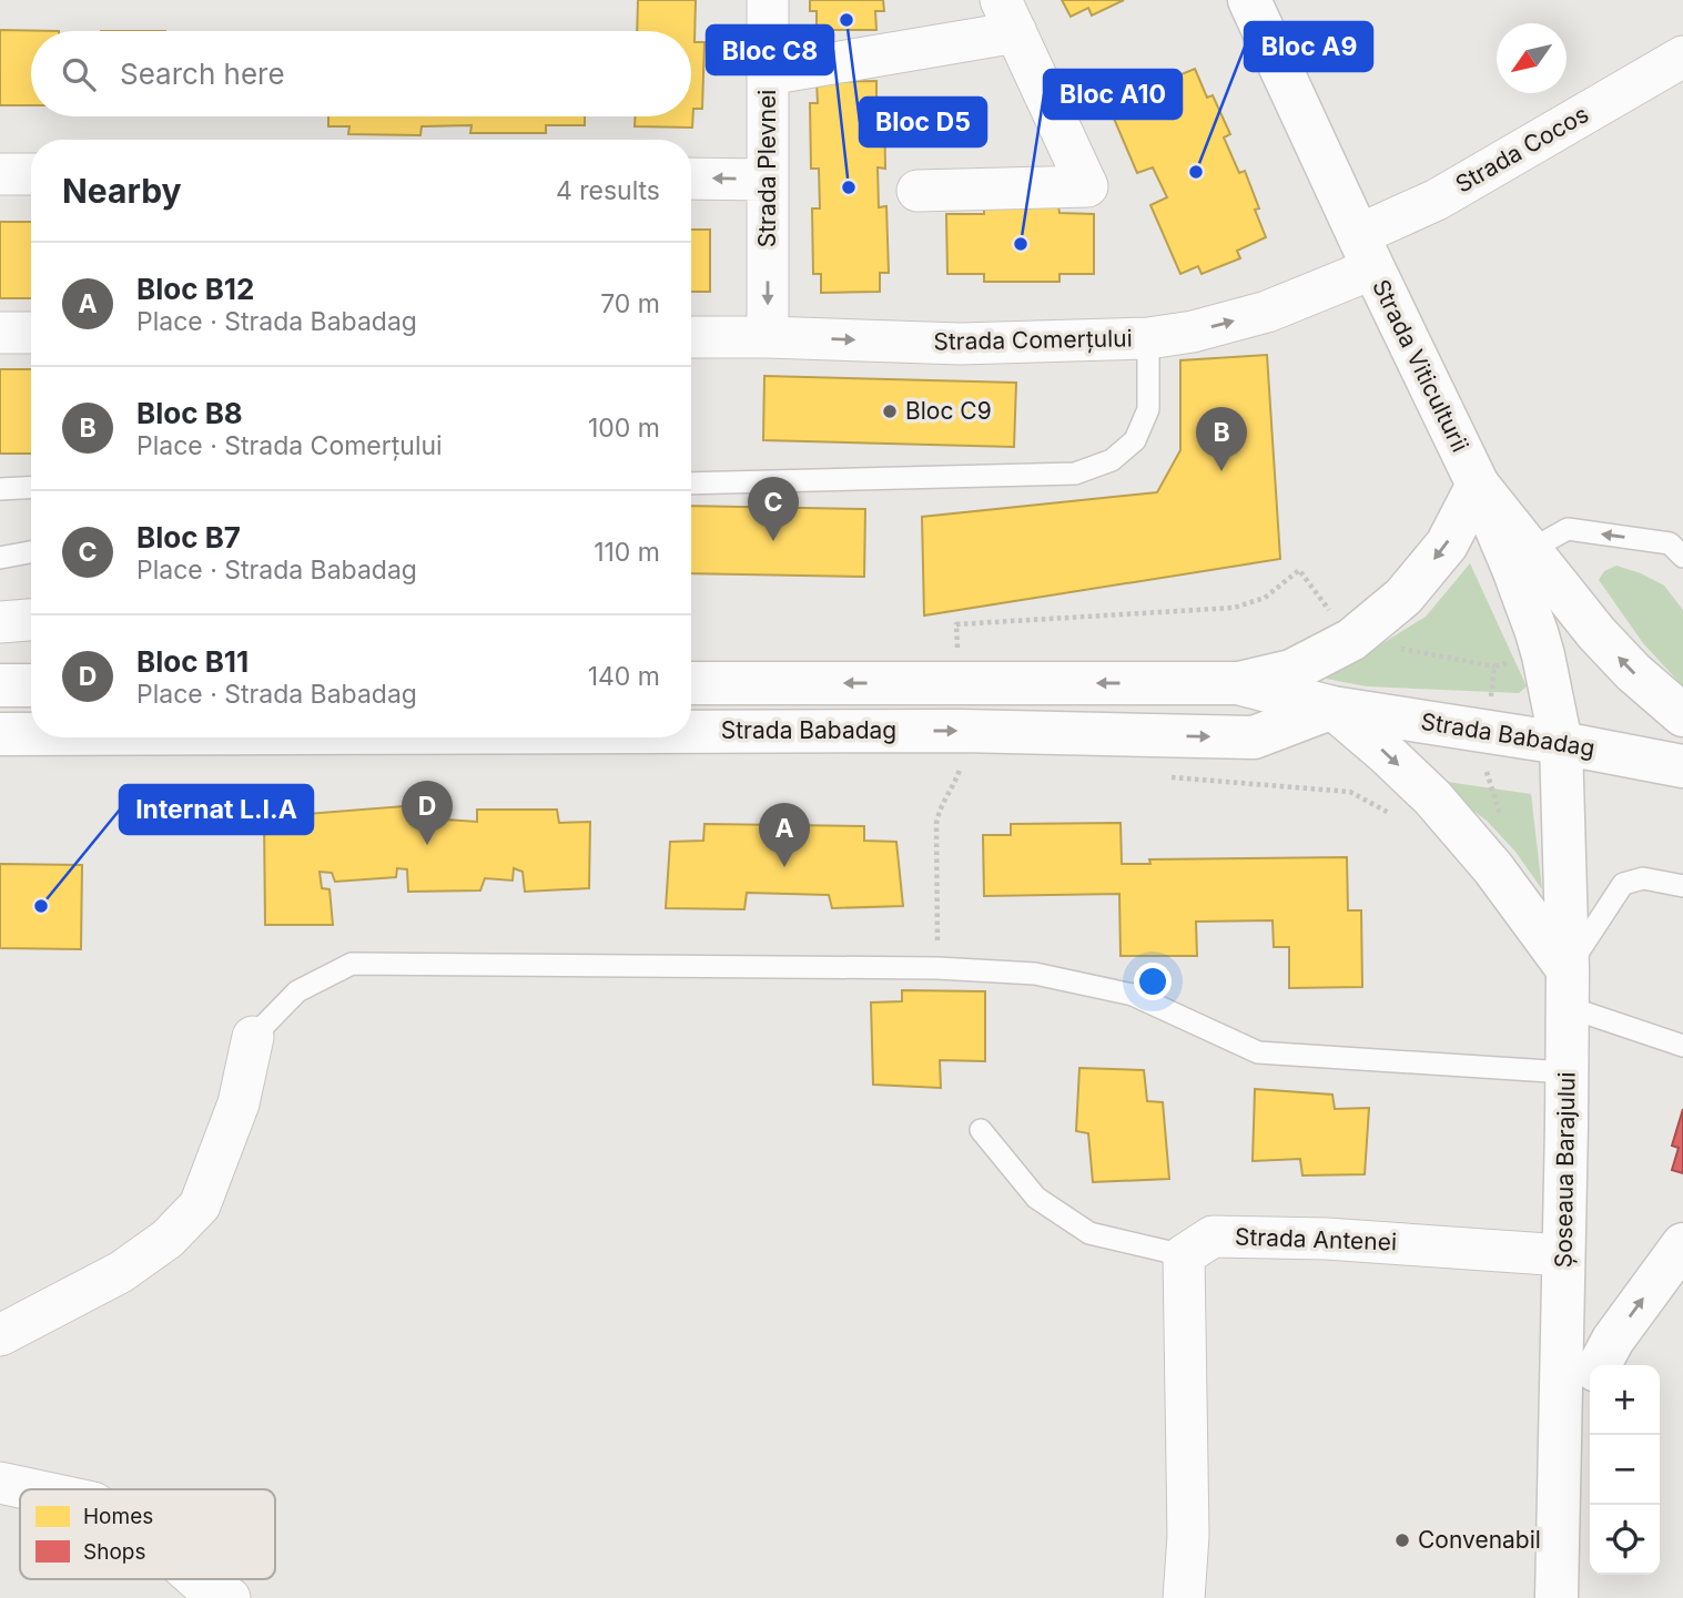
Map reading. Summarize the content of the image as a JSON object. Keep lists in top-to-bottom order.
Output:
{
  "streets": {
    "main road": ["Strada Viticulturii", "Strada Babadag", "Șoseaua Barajului"],
    "street": [
      "Strada Cocos",
      "Strada Plevnei",
      "Strada Comerțului",
      "Strada Antenei"
    ]
  },
  "crossings": [
    ["Strada Cocos", "Strada Comerțului"],
    ["Strada Cocos", "Strada Viticulturii"],
    ["Strada Plevnei", "Strada Comerțului"],
    ["Strada Comerțului", "Strada Viticulturii"],
    ["Strada Viticulturii", "Strada Babadag"],
    ["Strada Viticulturii", "Șoseaua Barajului"],
    ["Strada Babadag", "Șoseaua Barajului"],
    ["Șoseaua Barajului", "Strada Antenei"]
  ],
  "one_way": ["Strada Plevnei"],
  "places": [
    "Bloc D5",
    "Bloc A9",
    "Bloc C8",
    "Bloc A10",
    "Bloc C9",
    "Internat L.I.A",
    "Convenabil"
  ],
  "legend": ["Homes", "Shops"],
  "north": "bottom left",
  "page": {
    "search": "Search here",
    "heading": ["Nearby", "4 results"],
    "list": [
      {
        "mark": "A",
        "name": "Bloc B12",
        "note": "Place · Strada Babadag",
        "value": "70 m"
      },
      {
        "mark": "B",
        "name": "Bloc B8",
        "note": "Place · Strada Comerțului",
        "value": "100 m"
      },
      {
        "mark": "C",
        "name": "Bloc B7",
        "note": "Place · Strada Babadag",
        "value": "110 m"
      },
      {
        "mark": "D",
        "name": "Bloc B11",
        "note": "Place · Strada Babadag",
        "value": "140 m"
      }
    ],
    "pins": [
      "B",
      "C",
      "D",
      "A"
    ],
    "map_buttons": ["+", "−"]
  }
}
